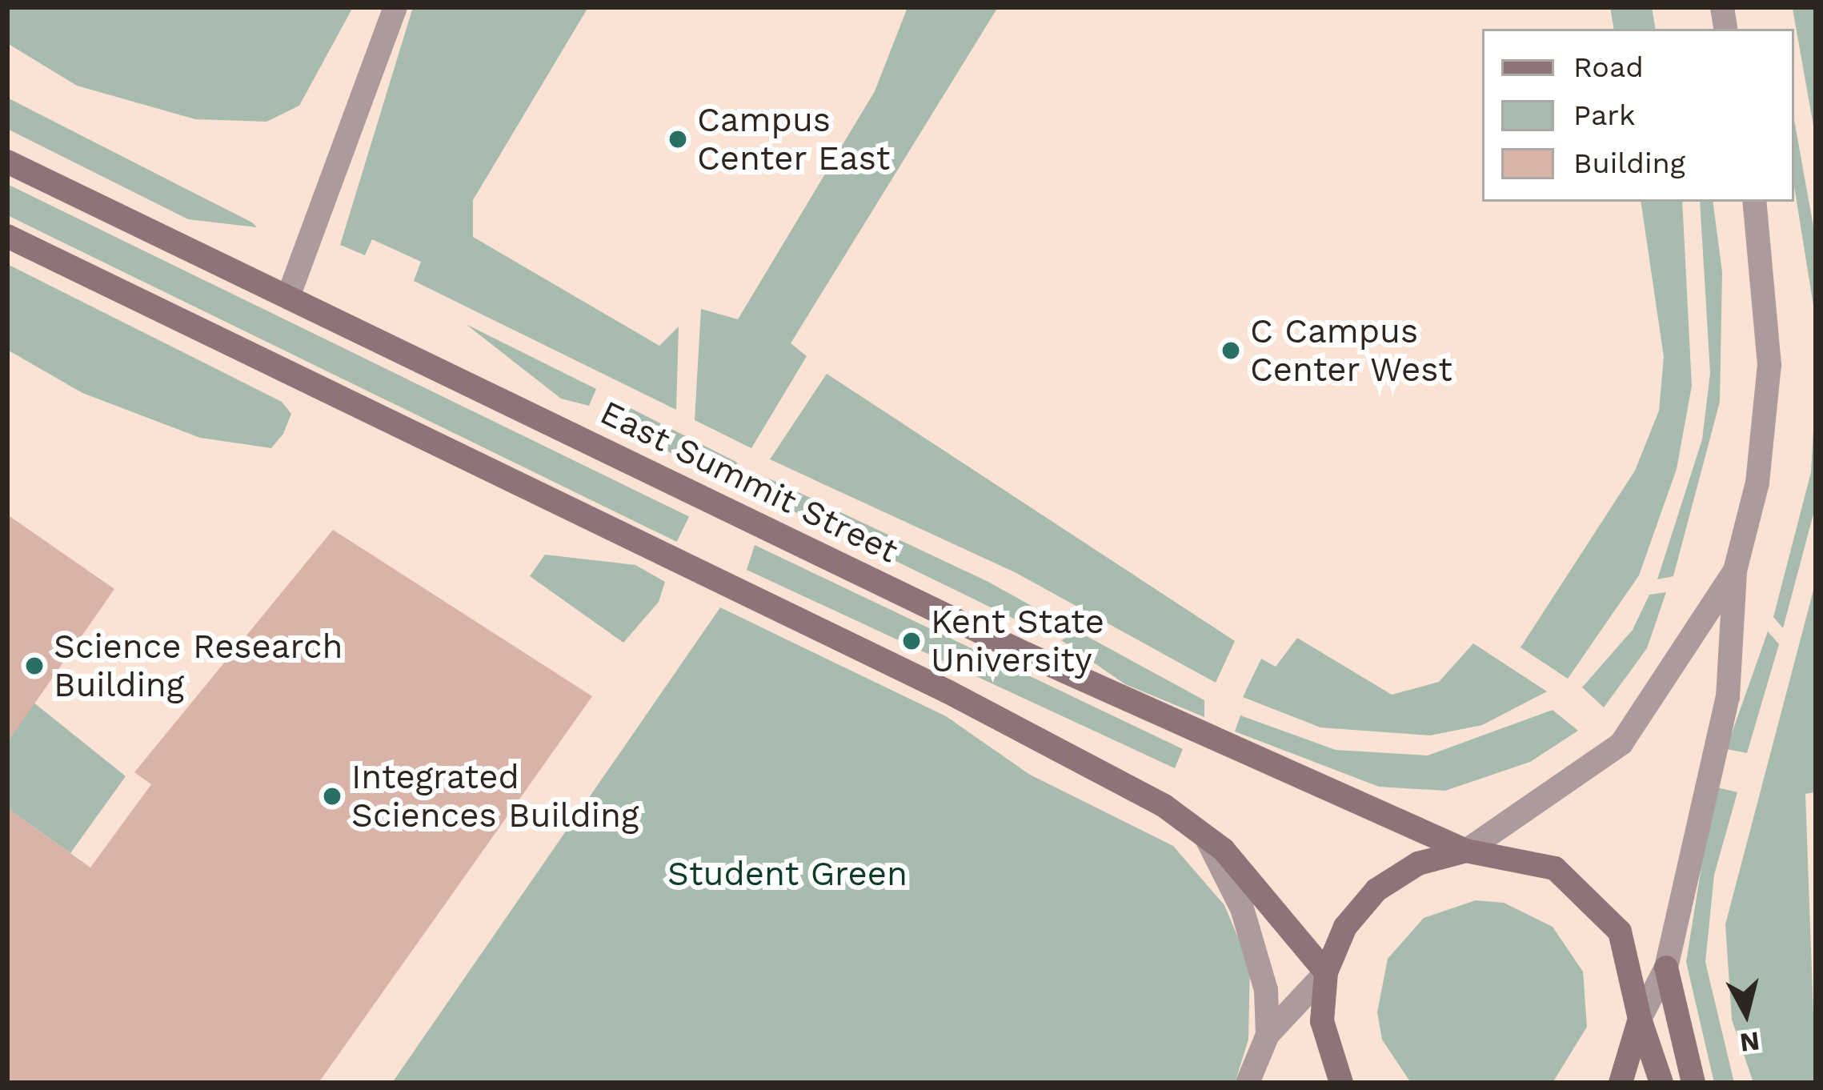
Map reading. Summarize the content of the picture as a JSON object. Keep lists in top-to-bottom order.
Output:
{
  "streets": {
    "main road": ["East Summit Street"]
  },
  "parks": ["Student Green"],
  "places": [
    "Campus Center East",
    "C Campus Center West",
    "Kent State University",
    "Science Research Building",
    "Integrated Sciences Building"
  ],
  "legend": ["Road", "Park", "Building"],
  "north": "bottom"
}
